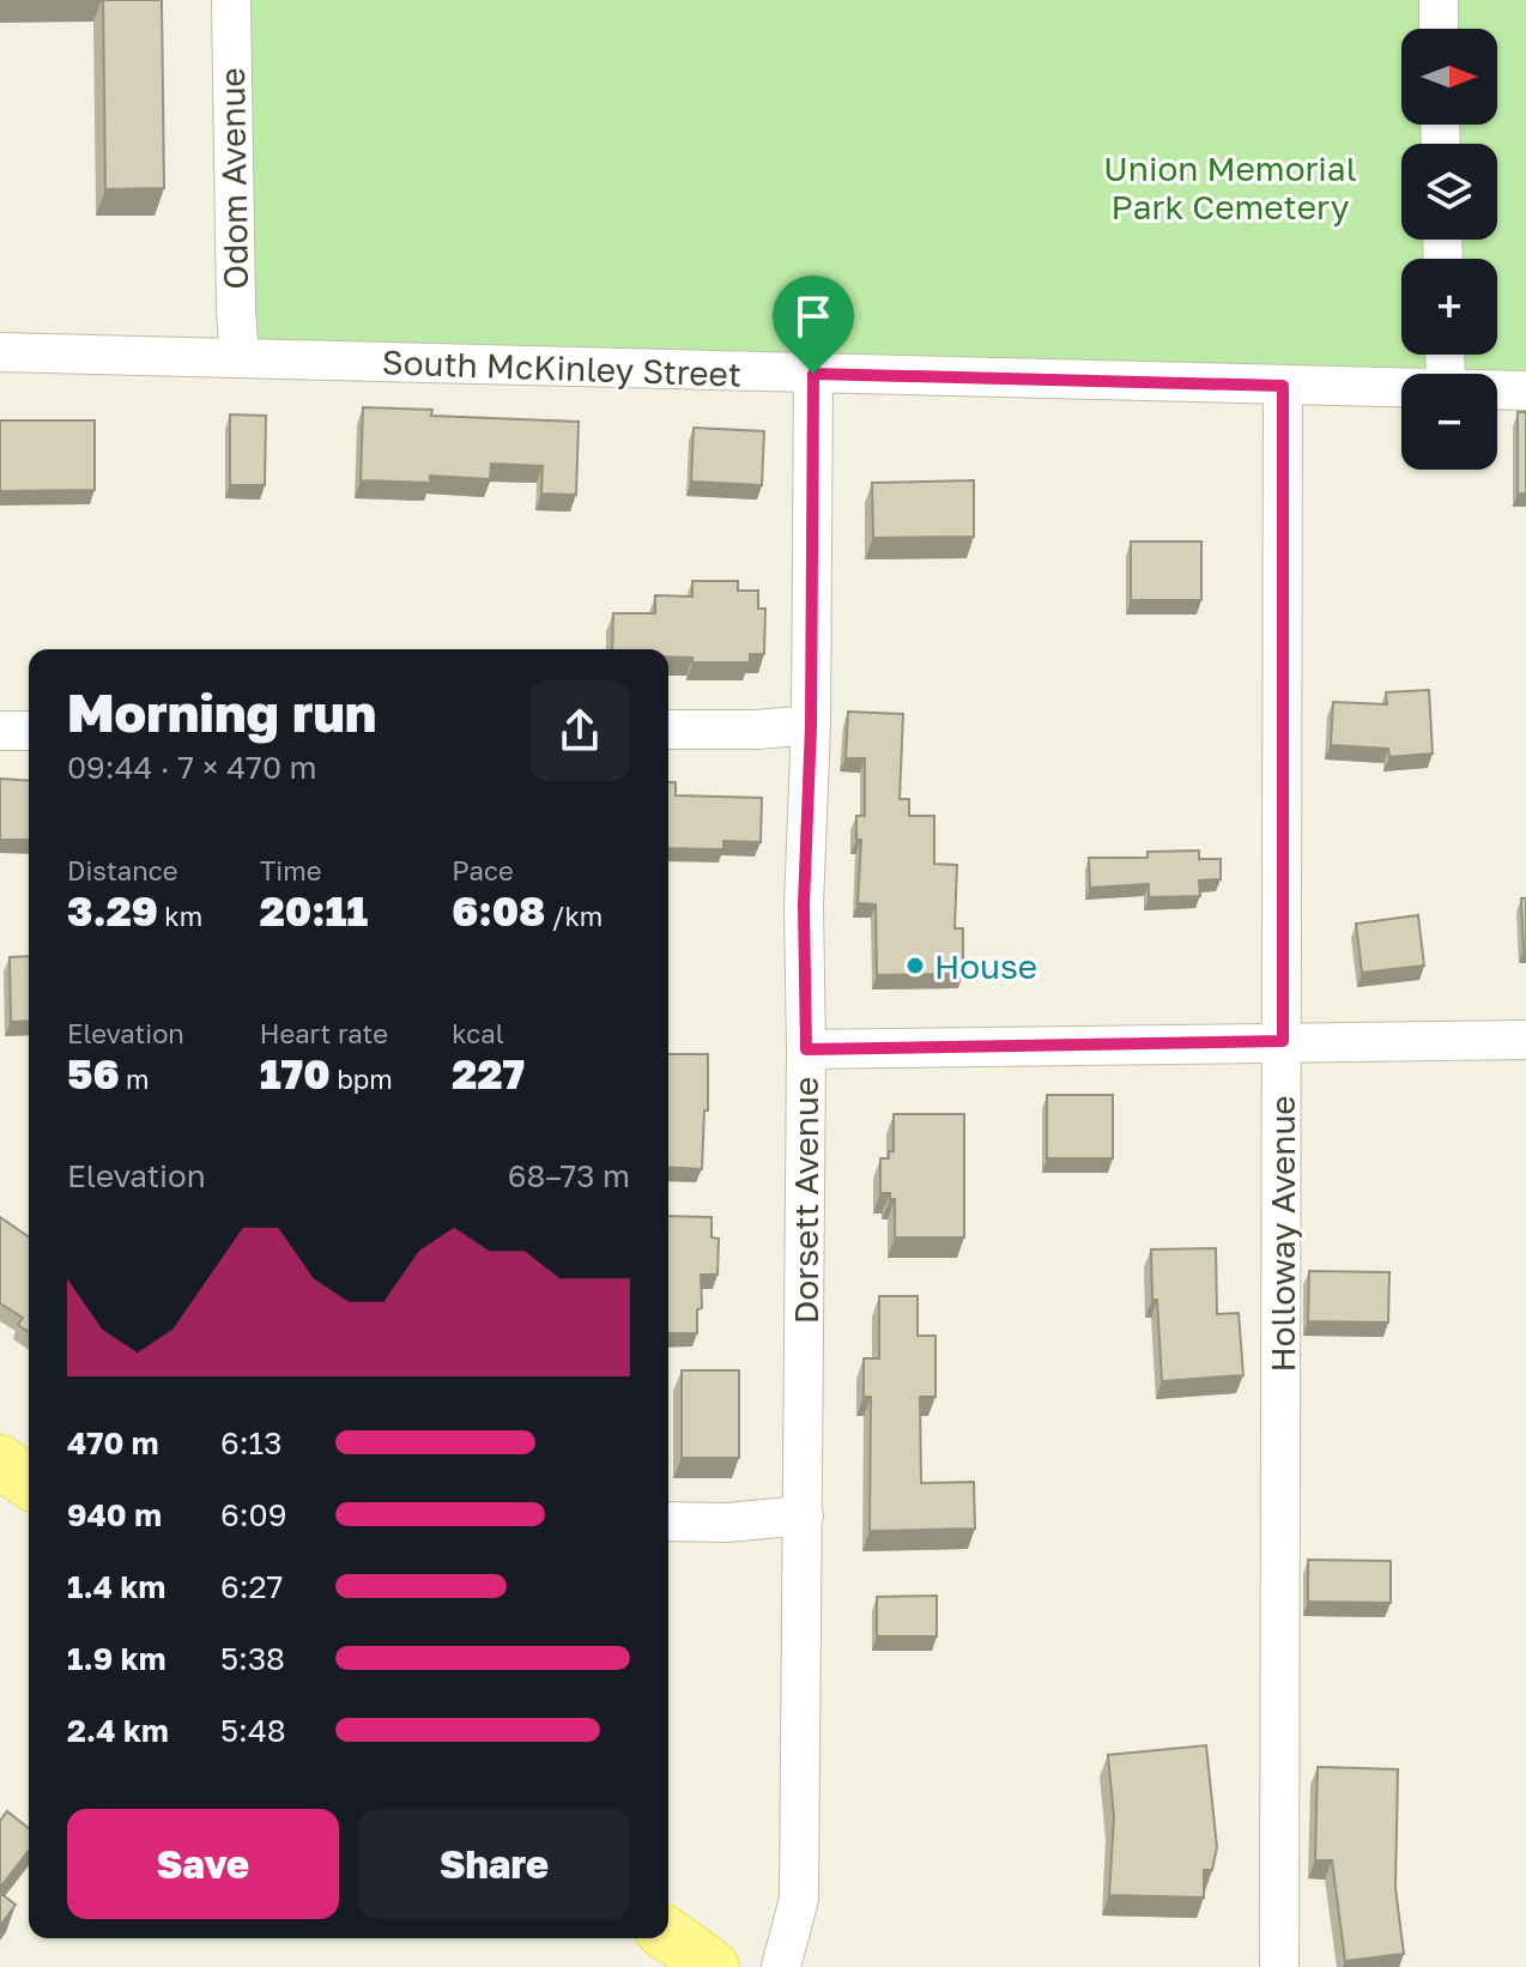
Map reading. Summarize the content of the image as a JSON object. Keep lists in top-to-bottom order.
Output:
{
  "streets": {
    "street": [
      "Odom Avenue",
      "South McKinley Street",
      "Dorsett Avenue",
      "Holloway Avenue"
    ]
  },
  "crossings": [
    ["Odom Avenue", "South McKinley Street"],
    ["South McKinley Street", "Dorsett Avenue"],
    ["South McKinley Street", "Holloway Avenue"]
  ],
  "parks": ["Union Memorial Park Cemetery"],
  "places": ["House"],
  "north": "right",
  "page": {
    "map_buttons": ["+", "−"],
    "heading": ["Morning run", "09:44 · 7 × 470 m"],
    "stats": [
      ["Distance", "3.29 km"],
      ["Time", "20:11"],
      ["Pace", "6:08 /km"],
      ["Elevation", "56 m"],
      ["Heart rate", "170 bpm"],
      ["kcal", "227"]
    ],
    "chart": ["Elevation", "68–73 m"],
    "list": [
      {
        "name": "470 m",
        "note": "6:13"
      },
      {
        "name": "940 m",
        "note": "6:09"
      },
      {
        "name": "1.4 km",
        "note": "6:27"
      },
      {
        "name": "1.9 km",
        "note": "5:38"
      },
      {
        "name": "2.4 km",
        "note": "5:48"
      }
    ],
    "buttons": ["Save", "Share"]
  }
}
